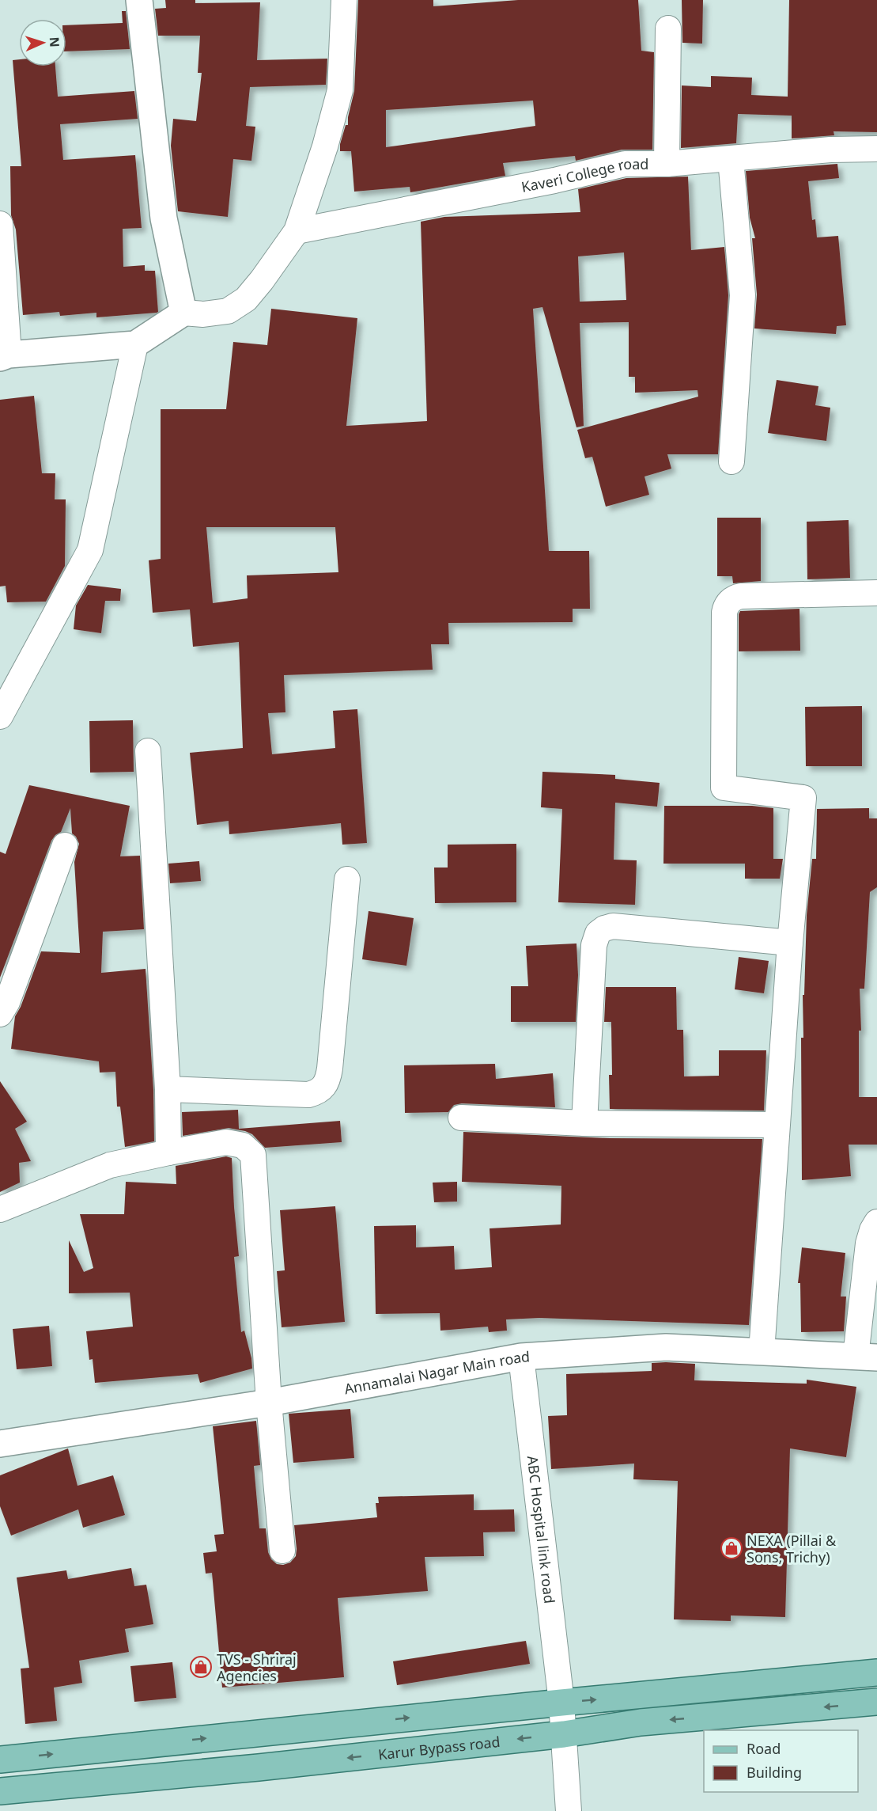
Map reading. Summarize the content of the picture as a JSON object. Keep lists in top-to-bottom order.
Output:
{
  "streets": {
    "main road": ["Karur Bypass road"],
    "street": ["Kaveri College road", "Annamalai Nagar Main road", "ABC Hospital link road"]
  },
  "crossings": [
    ["Annamalai Nagar Main road", "ABC Hospital link road"],
    ["ABC Hospital link road", "Karur Bypass road"]
  ],
  "places": {
    "shop": ["NEXA (Pillai & Sons, Trichy)", "TVS - Shriraj Agencies"]
  },
  "legend": ["Road", "Building"],
  "north": "right"
}
